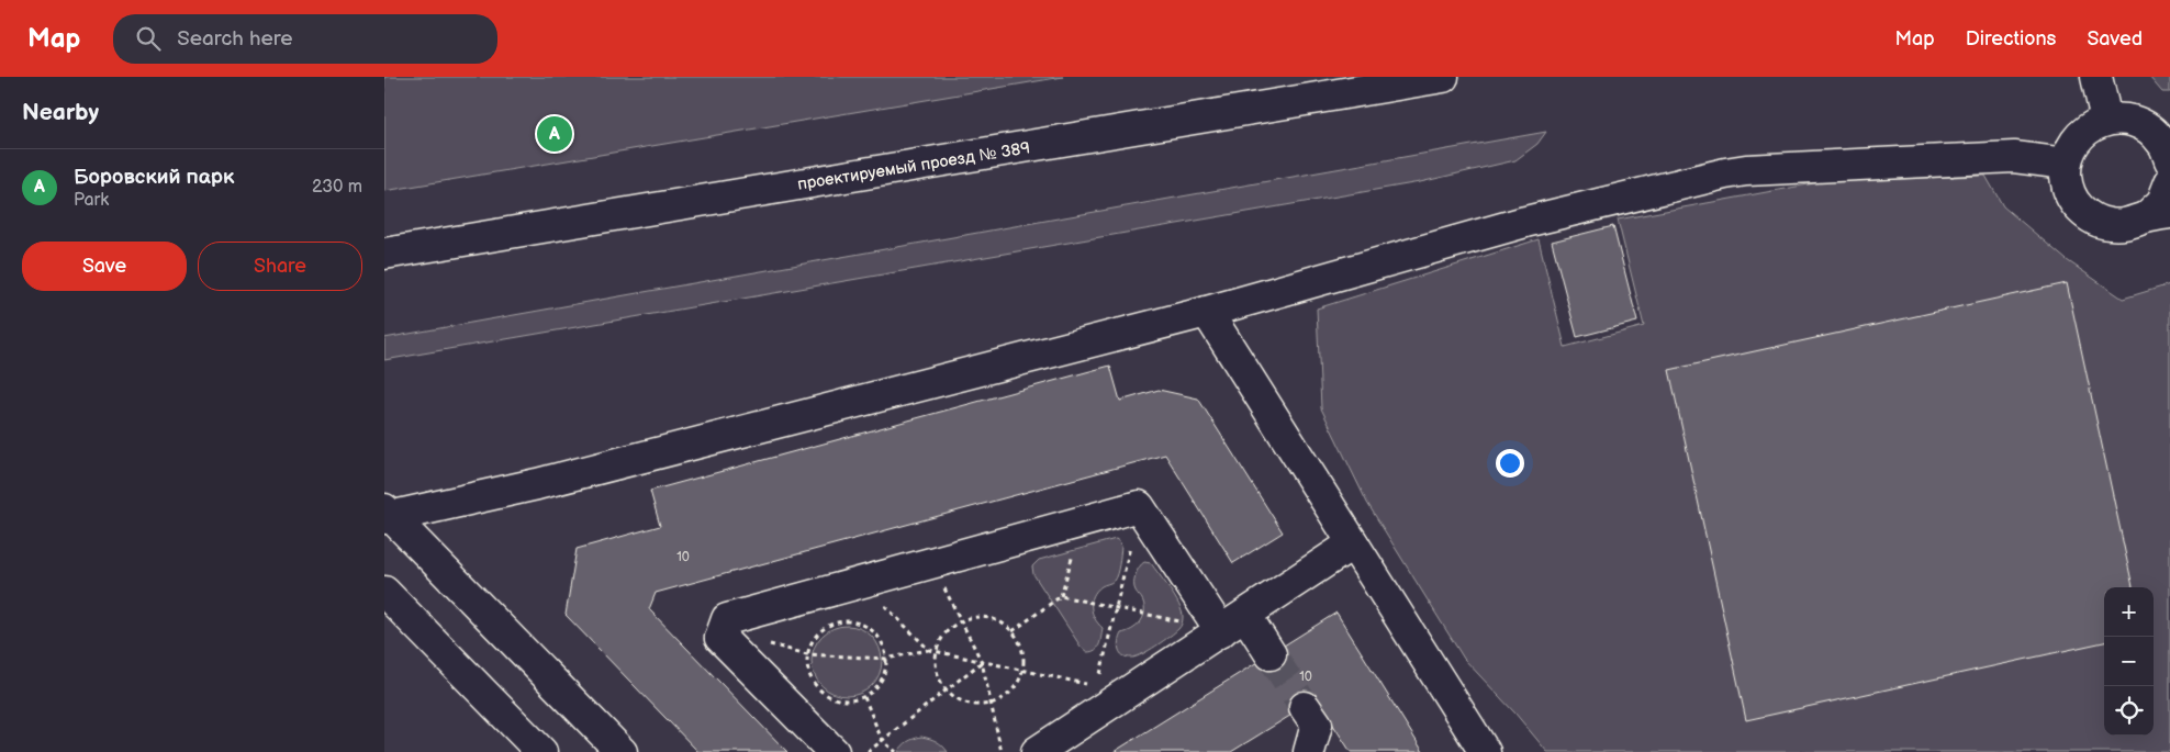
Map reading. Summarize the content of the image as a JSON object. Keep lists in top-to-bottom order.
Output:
{
  "streets": {
    "main road": ["проектируемый проезд № 389"]
  },
  "house_numbers": ["10", "10"],
  "page": {
    "header": "Map",
    "search": "Search here",
    "nav": ["Map", "Directions", "Saved"],
    "heading": "Nearby",
    "pins": "A",
    "list": [
      {
        "mark": "A",
        "name": "Боровский парк",
        "note": "Park",
        "value": "230 m"
      }
    ],
    "buttons": ["Save", "Share"],
    "map_buttons": ["+", "−"]
  }
}
